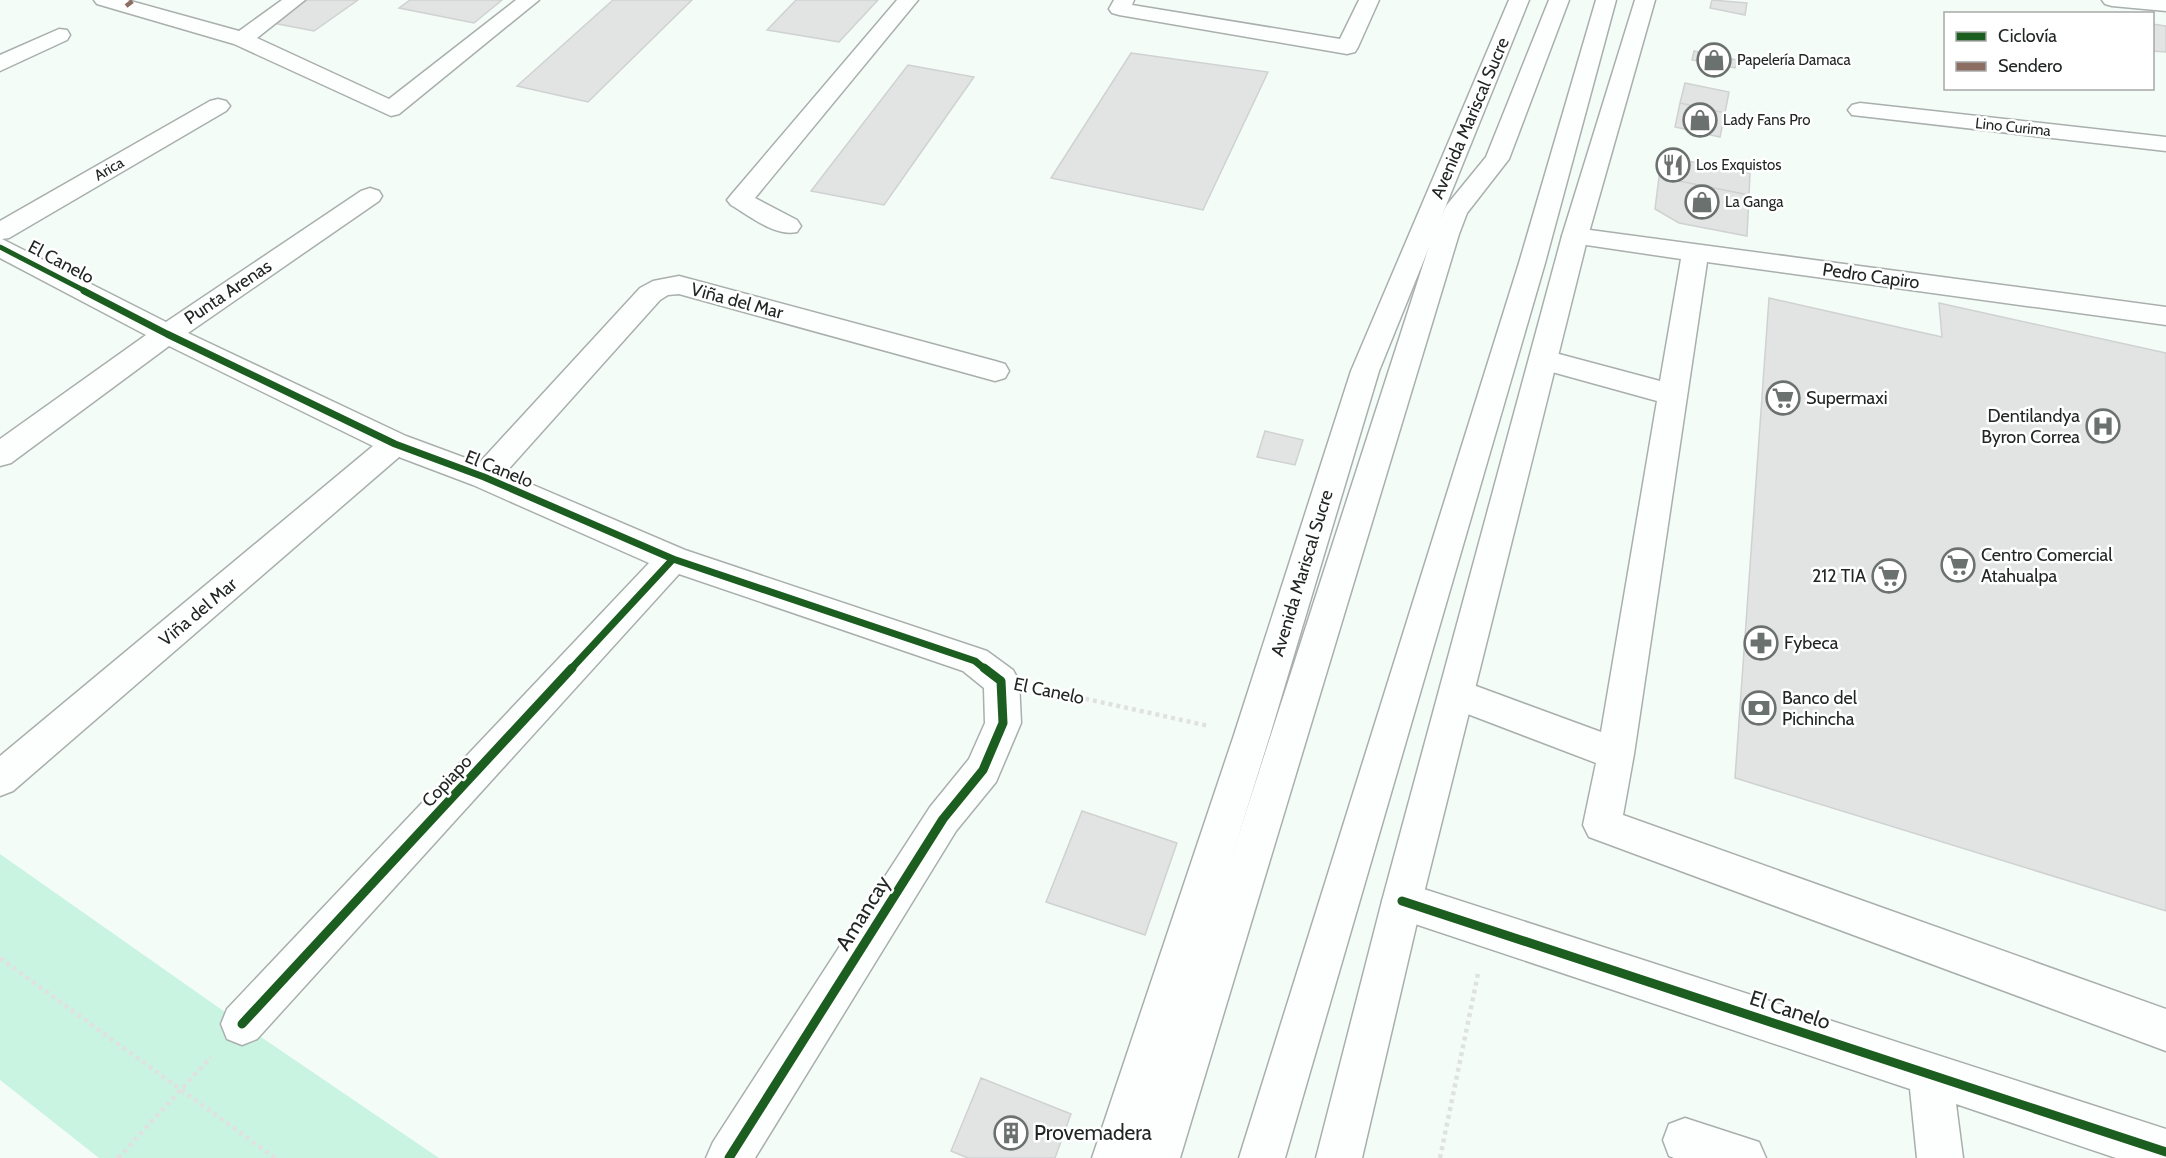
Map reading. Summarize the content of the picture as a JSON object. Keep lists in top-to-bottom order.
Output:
{
  "streets": {
    "street": [
      "Avenida Mariscal Sucre",
      "Lino Curima",
      "Arica",
      "El Canelo",
      "Pedro Capiro",
      "Punta Arenas",
      "Viña del Mar",
      "Copiapo",
      "Amancay"
    ]
  },
  "crossings": [
    ["Avenida Mariscal Sucre", "El Canelo"],
    ["El Canelo", "Punta Arenas"],
    ["El Canelo", "Viña del Mar"],
    ["El Canelo", "Copiapo"],
    ["El Canelo", "Amancay"]
  ],
  "places": {
    "shop": ["Papelería Damaca", "Lady Fans Pro", "La Ganga"],
    "restaurant": ["Los Exquistos"],
    "supermarket": ["Supermaxi", "Centro Comercial Atahualpa", "212 TIA"],
    "hospital": ["Dentilandya Byron Correa"],
    "pharmacy": ["Fybeca"],
    "bank": ["Banco del Pichincha"],
    "building": ["Provemadera"]
  },
  "legend": ["Ciclovía", "Sendero"]
}
